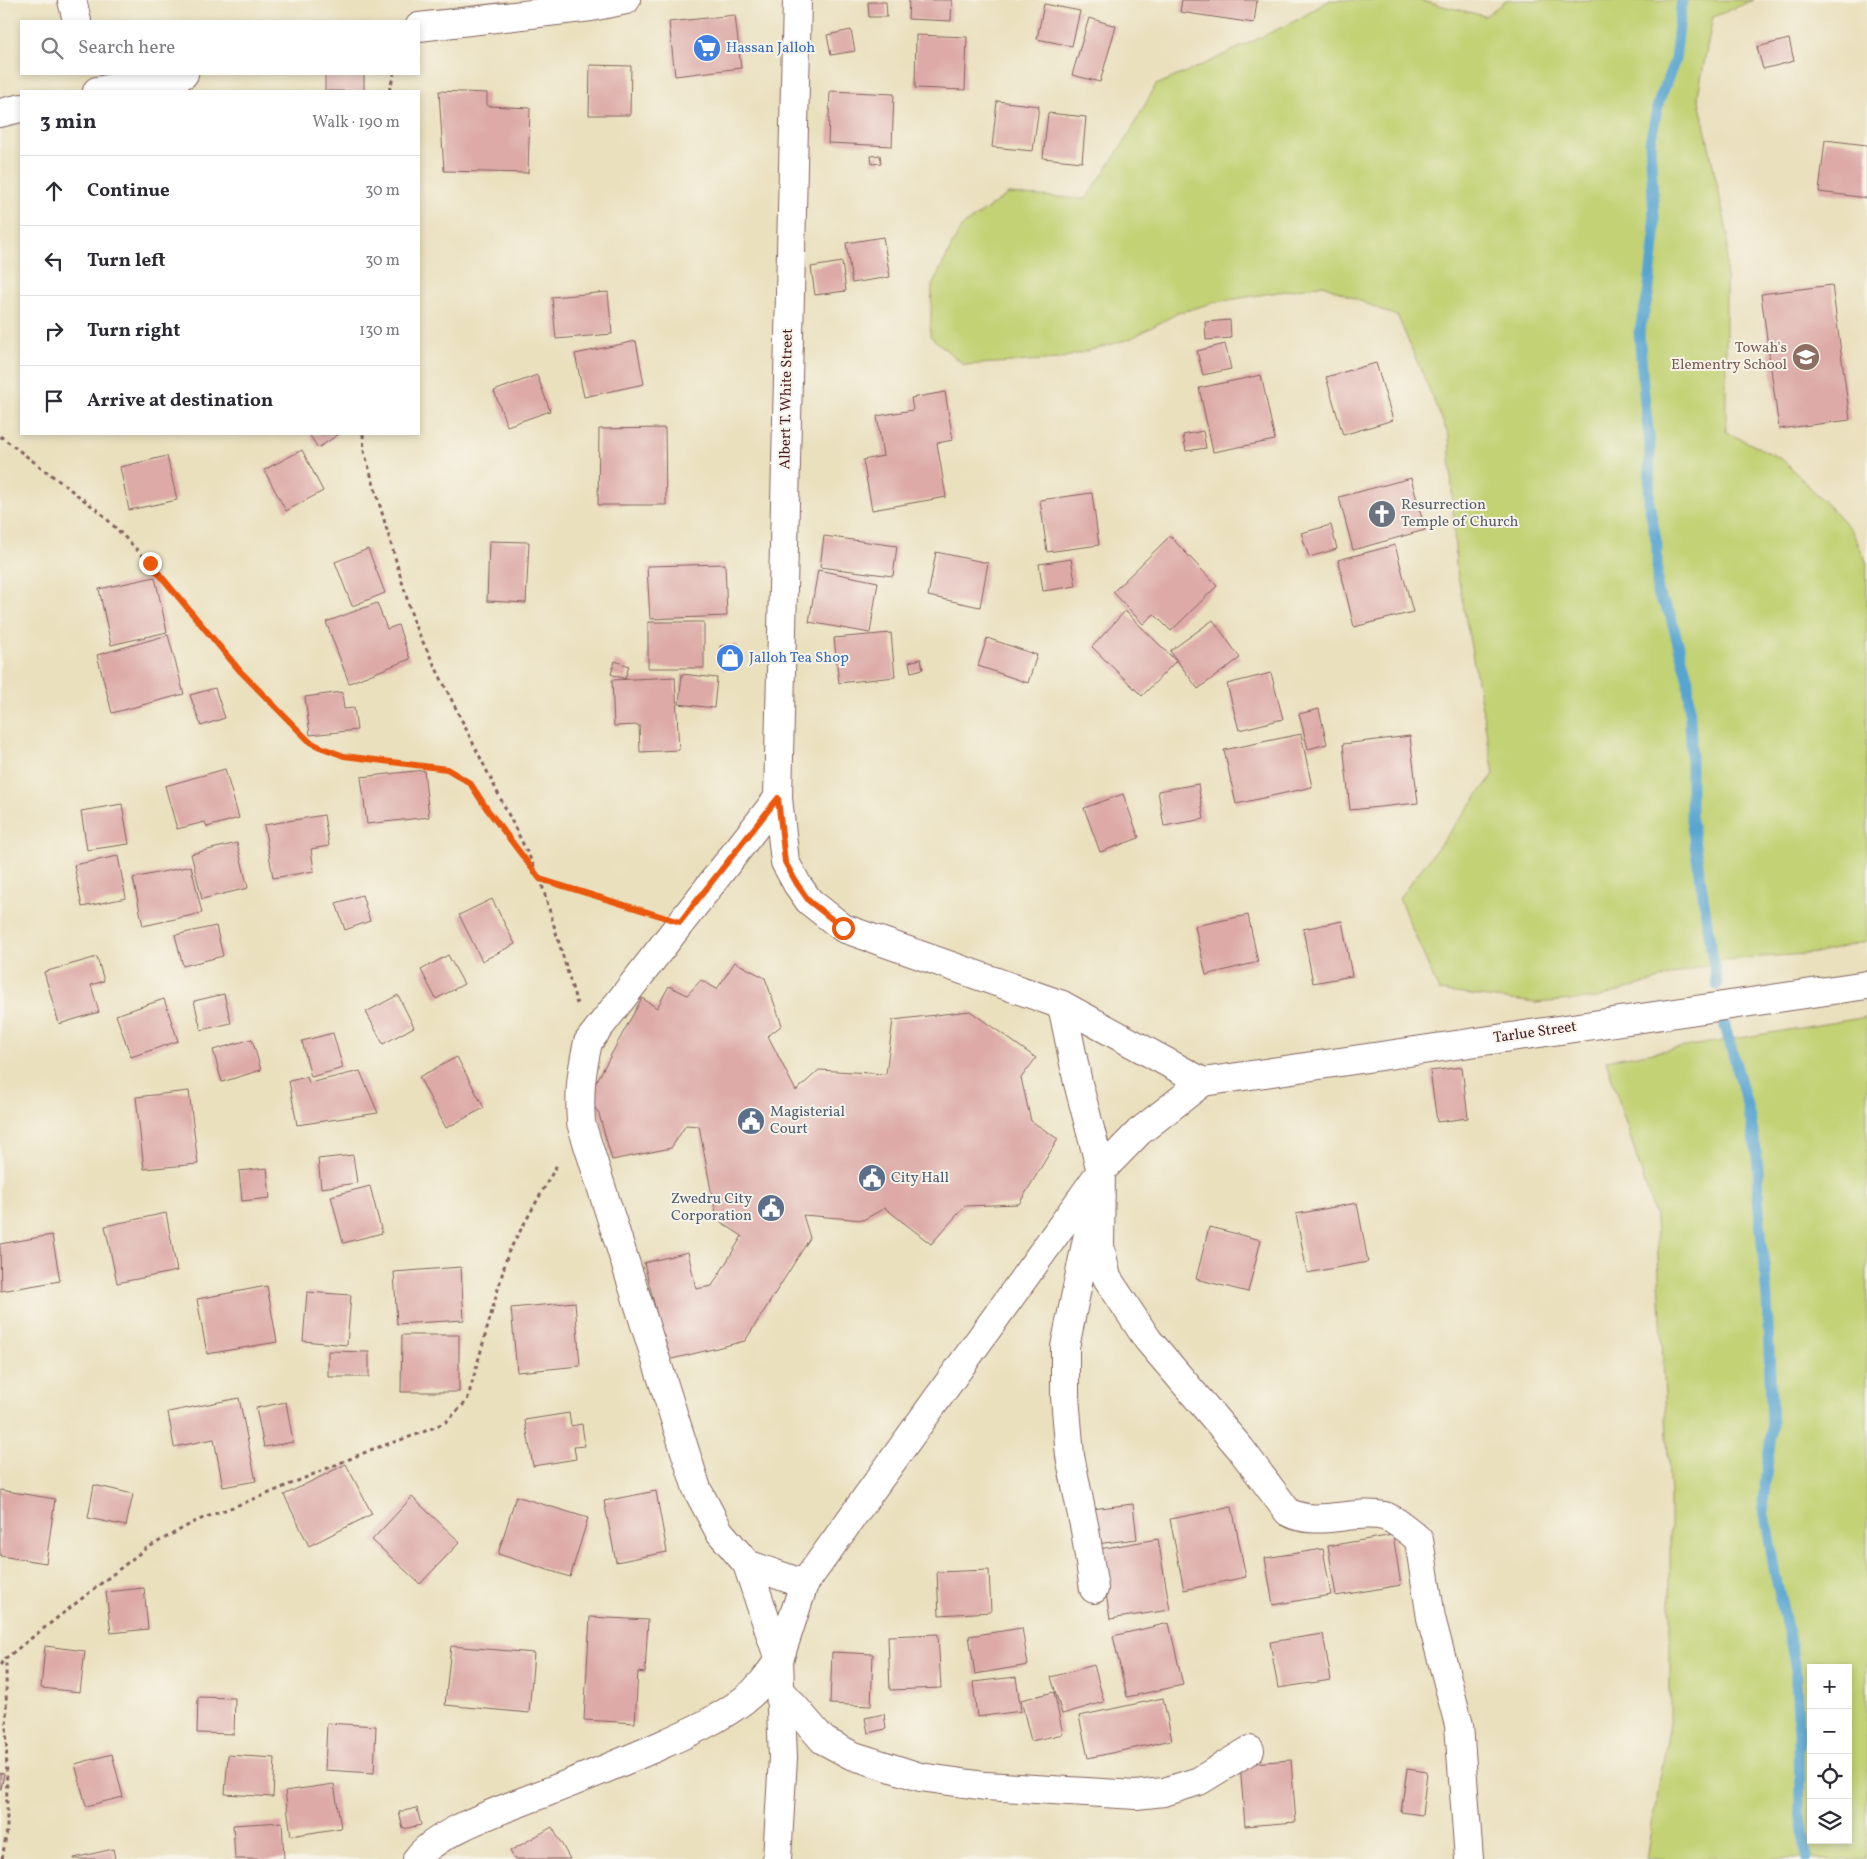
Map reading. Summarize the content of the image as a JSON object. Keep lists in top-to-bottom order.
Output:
{
  "streets": {
    "street": ["Albert T. White Street", "Tarlue Street"]
  },
  "crossings": [
    ["Albert T. White Street", "Tarlue Street"]
  ],
  "places": {
    "supermarket": ["Hassan Jalloh"],
    "school or university": ["Towah's Elementry School"],
    "church": ["Resurrection Temple of Church"],
    "shop": ["Jalloh Tea Shop"],
    "public building": ["Magisterial Court", "City Hall", "Zwedru City Corporation"]
  },
  "page": {
    "search": "Search here",
    "heading": ["3 min", "Walk · 190 m"],
    "list": [
      ["Continue", "30 m"],
      ["Turn left", "30 m"],
      ["Turn right", "130 m"],
      "Arrive at destination"
    ],
    "map_buttons": ["+", "−"]
  }
}
